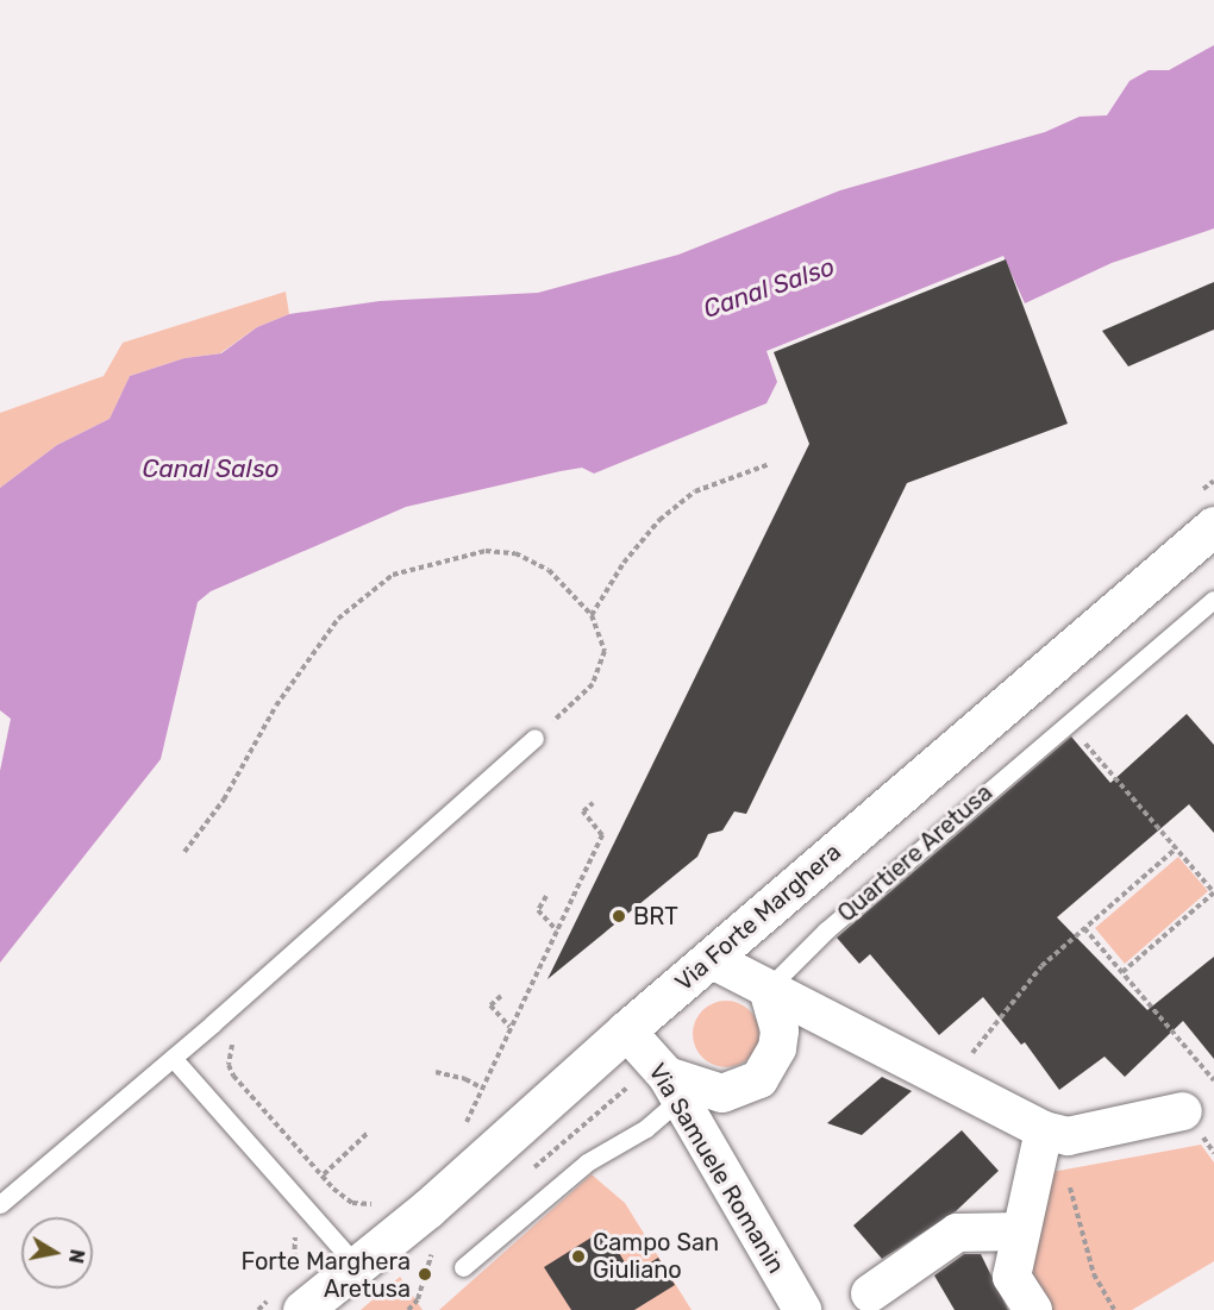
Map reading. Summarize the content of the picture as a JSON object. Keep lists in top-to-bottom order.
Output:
{
  "streets": {
    "street": ["Via Forte Marghera", "Via Samuele Romanin"],
    "lane": ["Quartiere Aretusa"]
  },
  "crossings": [
    ["Quartiere Aretusa", "Via Forte Marghera"],
    ["Quartiere Aretusa", "Via Samuele Romanin"],
    ["Via Forte Marghera", "Via Samuele Romanin"]
  ],
  "water": ["Canal Salso"],
  "places": ["BRT", "Campo San Giuliano", "Forte Marghera Aretusa"],
  "north": "right"
}
